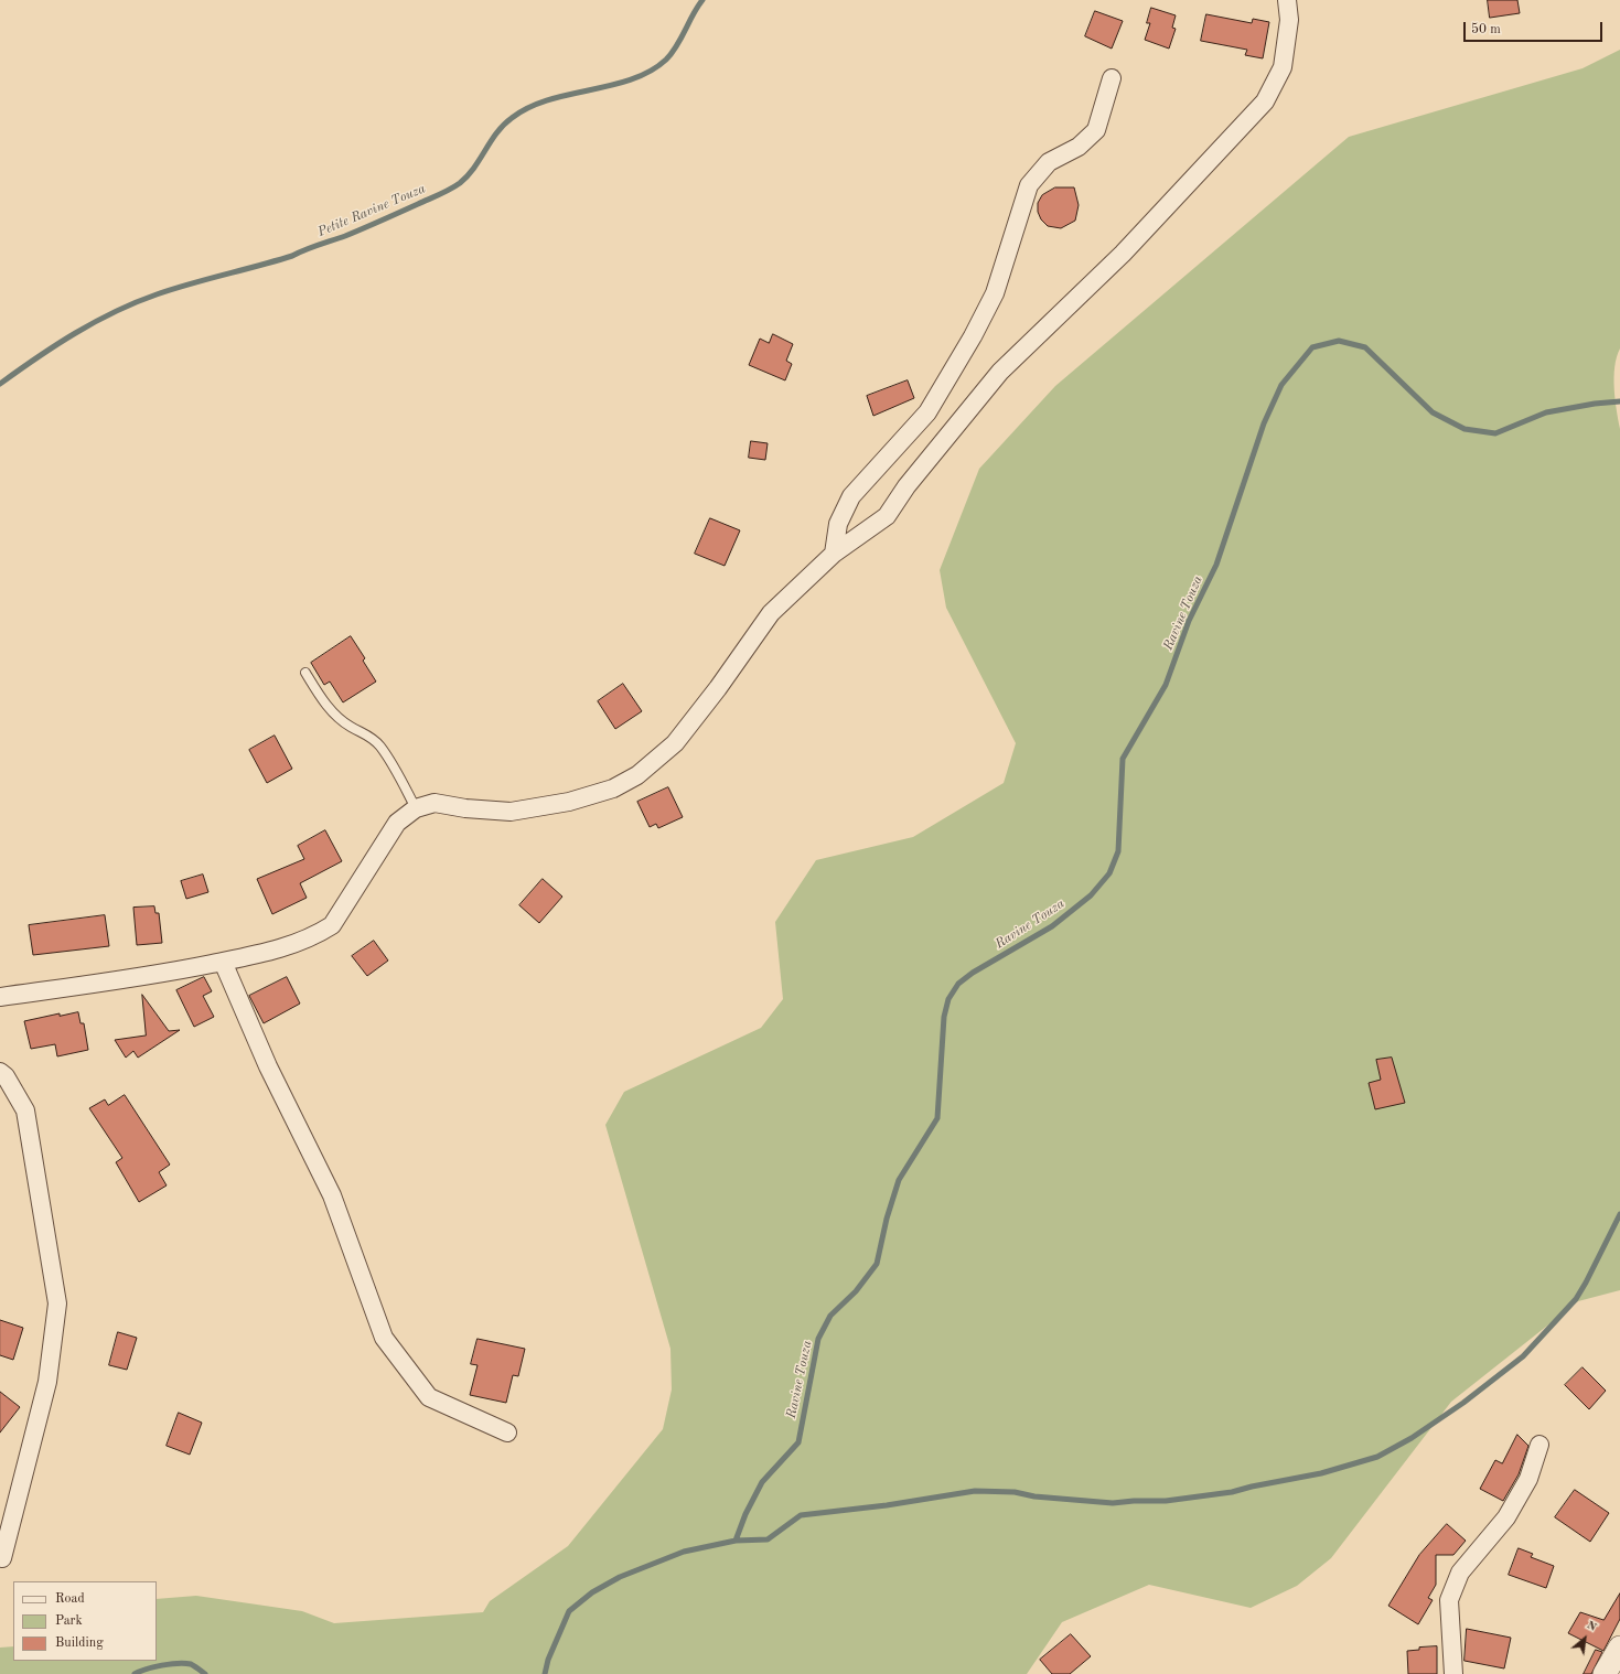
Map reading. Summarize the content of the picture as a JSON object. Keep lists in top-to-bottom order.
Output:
{
  "water": ["Petite Ravine Touza", "Ravine Touza"],
  "legend": ["Road", "Park", "Building"],
  "scale_bar": "50 m",
  "north": "top right"
}
